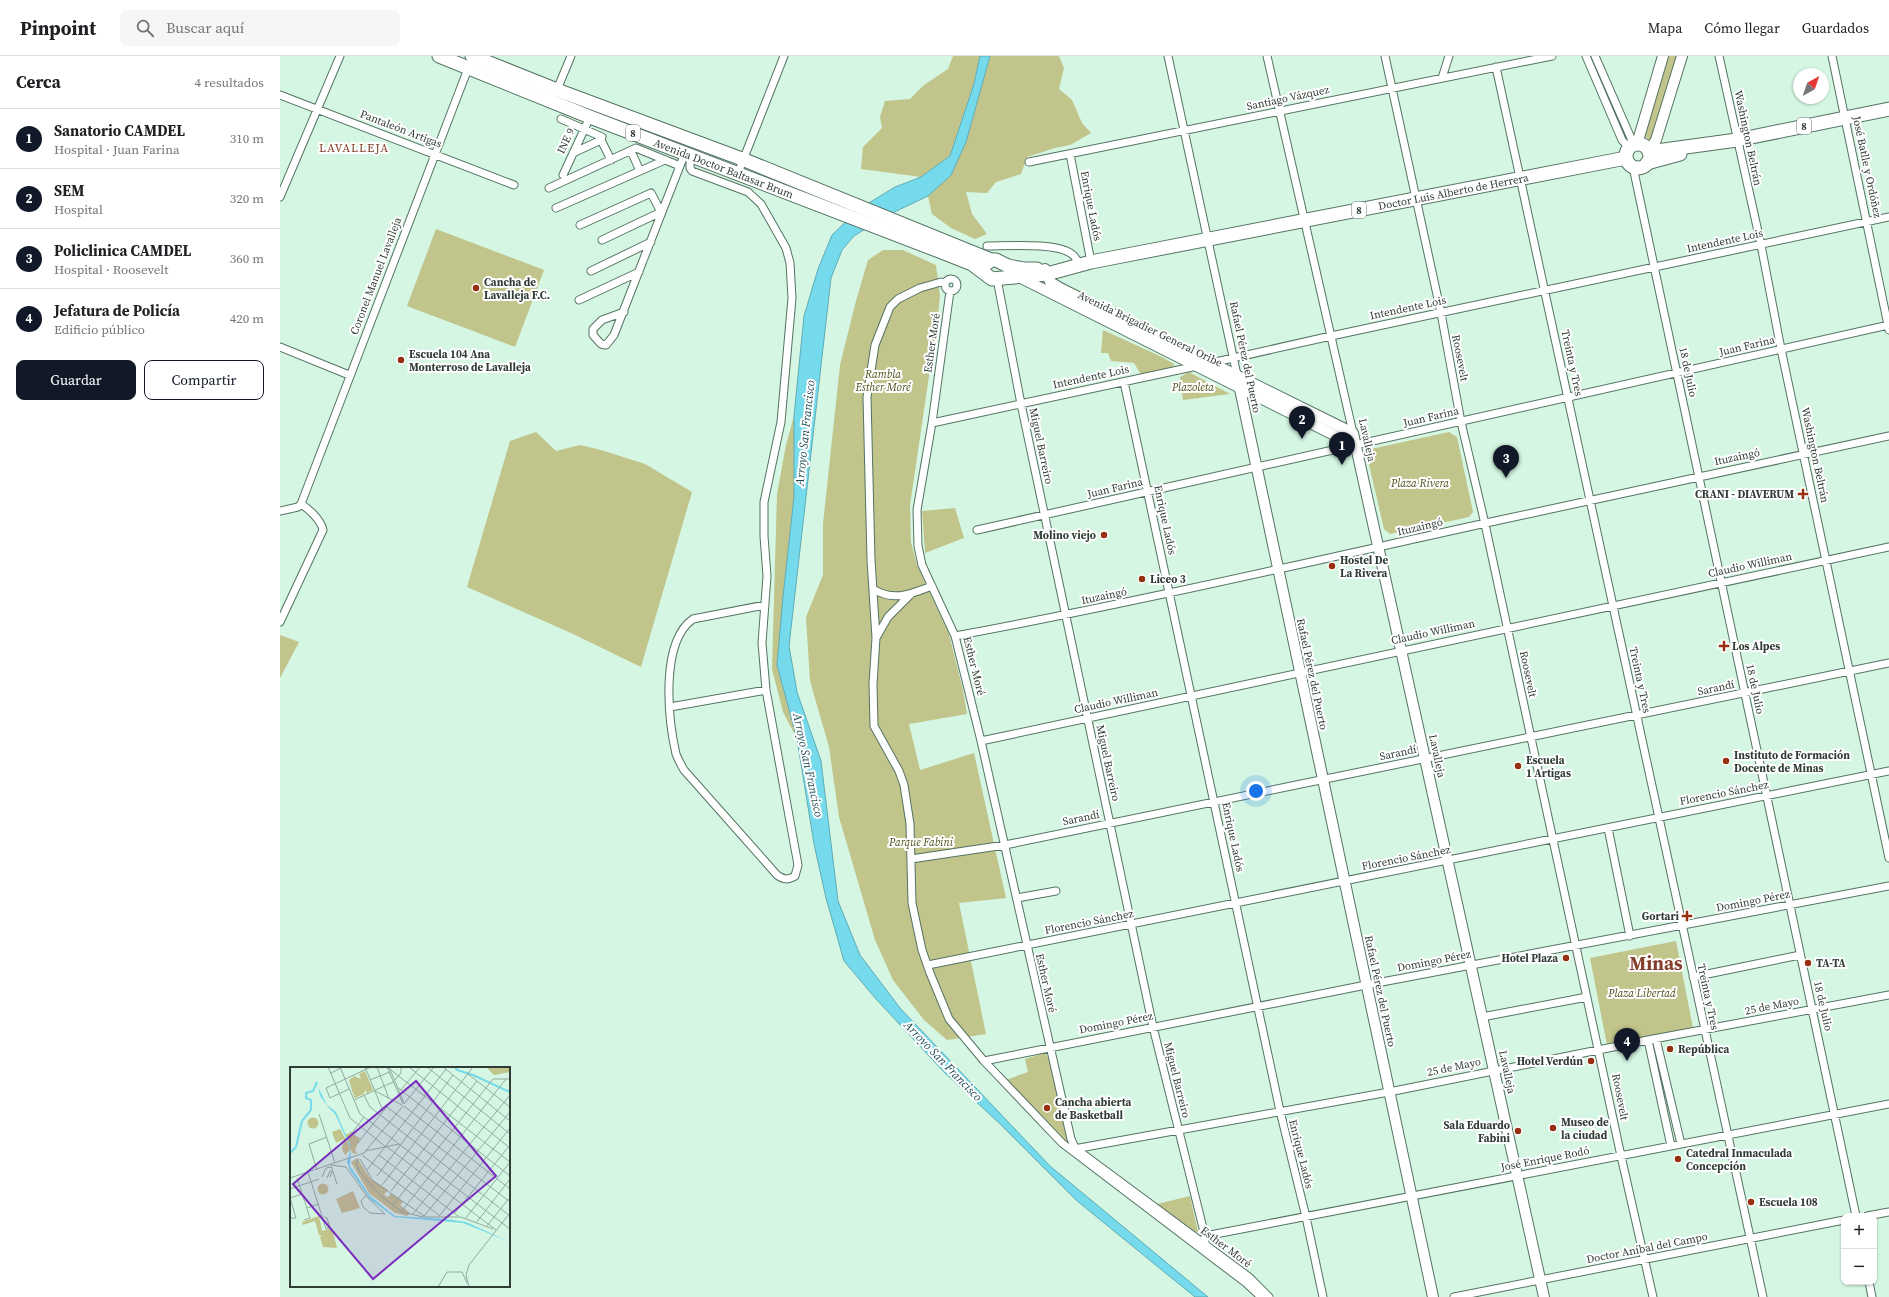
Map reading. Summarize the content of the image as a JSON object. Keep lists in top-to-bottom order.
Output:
{
  "streets": {
    "highway": ["8", "Avenida Doctor Baltasar Brum", "Doctor Luis Alberto de Herrera"],
    "main road": ["Avenida Brigadier General Oribe", "Rafael Pérez del Puerto", "Lavalleja"],
    "street": [
      "Santiago Vázquez",
      "Pantaleón Artigas",
      "Washington Beltrán",
      "INE 9",
      "José Batlle y Ordóñez",
      "Enrique Ladós",
      "Intendente Lois",
      "Coronel Manuel Lavalleja",
      "Esther Moré",
      "Juan Farina",
      "Roosevelt",
      "Treinta y Tres",
      "18 de Julio",
      "Miguel Barreiro",
      "Ituzaingó",
      "Claudio Williman",
      "Sarandí",
      "Florencio Sánchez",
      "Domingo Pérez",
      "25 de Mayo",
      "José Enrique Rodó",
      "Doctor Aníbal del Campo"
    ]
  },
  "crossings": [
    ["Santiago Vázquez", "Enrique Ladós"],
    ["Santiago Vázquez", "Rafael Pérez del Puerto"],
    ["Santiago Vázquez", "Roosevelt"],
    ["Santiago Vázquez", "Treinta y Tres"],
    ["Santiago Vázquez", "Lavalleja"],
    ["8", "Washington Beltrán"],
    ["8", "José Batlle y Ordóñez"],
    ["8", "Avenida Doctor Baltasar Brum"],
    ["8", "Doctor Luis Alberto de Herrera"],
    ["8", "18 de Julio"],
    ["8", "Miguel Barreiro"],
    ["Pantaleón Artigas", "Coronel Manuel Lavalleja"],
    ["Washington Beltrán", "Intendente Lois"],
    ["Washington Beltrán", "Juan Farina"],
    ["Washington Beltrán", "Ituzaingó"],
    ["Washington Beltrán", "Claudio Williman"],
    ["Washington Beltrán", "Sarandí"],
    ["Washington Beltrán", "Florencio Sánchez"],
    ["INE 9", "Avenida Doctor Baltasar Brum"],
    ["José Batlle y Ordóñez", "Intendente Lois"],
    ["José Batlle y Ordóñez", "Juan Farina"],
    ["Avenida Doctor Baltasar Brum", "Doctor Luis Alberto de Herrera"],
    ["Avenida Doctor Baltasar Brum", "Coronel Manuel Lavalleja"],
    ["Avenida Doctor Baltasar Brum", "Miguel Barreiro"],
    ["Doctor Luis Alberto de Herrera", "Enrique Ladós"],
    ["Doctor Luis Alberto de Herrera", "Avenida Brigadier General Oribe"],
    ["Doctor Luis Alberto de Herrera", "Rafael Pérez del Puerto"],
    ["Doctor Luis Alberto de Herrera", "Roosevelt"],
    ["Doctor Luis Alberto de Herrera", "Treinta y Tres"],
    ["Doctor Luis Alberto de Herrera", "18 de Julio"],
    ["Doctor Luis Alberto de Herrera", "Lavalleja"],
    ["Doctor Luis Alberto de Herrera", "Miguel Barreiro"],
    ["Enrique Ladós", "Intendente Lois"],
    ["Enrique Ladós", "Juan Farina"],
    ["Enrique Ladós", "Ituzaingó"],
    ["Enrique Ladós", "Claudio Williman"],
    ["Enrique Ladós", "Sarandí"],
    ["Enrique Ladós", "Florencio Sánchez"],
    ["Enrique Ladós", "Domingo Pérez"],
    ["Enrique Ladós", "25 de Mayo"],
    ["Enrique Ladós", "José Enrique Rodó"],
    ["Intendente Lois", "Avenida Brigadier General Oribe"],
    ["Intendente Lois", "Esther Moré"],
    ["Intendente Lois", "Rafael Pérez del Puerto"],
    ["Intendente Lois", "Roosevelt"],
    ["Intendente Lois", "Treinta y Tres"],
    ["Intendente Lois", "18 de Julio"],
    ["Intendente Lois", "Lavalleja"],
    ["Intendente Lois", "Miguel Barreiro"],
    ["Avenida Brigadier General Oribe", "Juan Farina"],
    ["Avenida Brigadier General Oribe", "Rafael Pérez del Puerto"],
    ["Avenida Brigadier General Oribe", "Lavalleja"],
    ["Esther Moré", "Miguel Barreiro"],
    ["Esther Moré", "Ituzaingó"],
    ["Esther Moré", "Claudio Williman"],
    ["Esther Moré", "Sarandí"],
    ["Esther Moré", "Florencio Sánchez"],
    ["Esther Moré", "Domingo Pérez"],
    ["Esther Moré", "25 de Mayo"],
    ["Juan Farina", "Rafael Pérez del Puerto"],
    ["Juan Farina", "Roosevelt"],
    ["Juan Farina", "Treinta y Tres"],
    ["Juan Farina", "18 de Julio"],
    ["Juan Farina", "Lavalleja"],
    ["Juan Farina", "Miguel Barreiro"],
    ["Rafael Pérez del Puerto", "Ituzaingó"],
    ["Rafael Pérez del Puerto", "Claudio Williman"],
    ["Rafael Pérez del Puerto", "Sarandí"],
    ["Rafael Pérez del Puerto", "Florencio Sánchez"],
    ["Rafael Pérez del Puerto", "Domingo Pérez"],
    ["Rafael Pérez del Puerto", "25 de Mayo"],
    ["Rafael Pérez del Puerto", "José Enrique Rodó"],
    ["Roosevelt", "Ituzaingó"],
    ["Roosevelt", "Claudio Williman"],
    ["Roosevelt", "Sarandí"],
    ["Roosevelt", "Florencio Sánchez"],
    ["Roosevelt", "Domingo Pérez"],
    ["Roosevelt", "25 de Mayo"],
    ["Roosevelt", "José Enrique Rodó"],
    ["Roosevelt", "Doctor Aníbal del Campo"],
    ["Treinta y Tres", "Ituzaingó"],
    ["Treinta y Tres", "Claudio Williman"],
    ["Treinta y Tres", "Sarandí"],
    ["Treinta y Tres", "Florencio Sánchez"],
    ["Treinta y Tres", "Domingo Pérez"],
    ["Treinta y Tres", "25 de Mayo"],
    ["Treinta y Tres", "José Enrique Rodó"],
    ["Treinta y Tres", "Doctor Aníbal del Campo"],
    ["18 de Julio", "Ituzaingó"],
    ["18 de Julio", "Claudio Williman"],
    ["18 de Julio", "Sarandí"],
    ["18 de Julio", "Florencio Sánchez"],
    ["18 de Julio", "Domingo Pérez"],
    ["18 de Julio", "25 de Mayo"],
    ["18 de Julio", "José Enrique Rodó"],
    ["Lavalleja", "Ituzaingó"],
    ["Lavalleja", "Claudio Williman"],
    ["Lavalleja", "Sarandí"],
    ["Lavalleja", "Florencio Sánchez"],
    ["Lavalleja", "Domingo Pérez"],
    ["Lavalleja", "25 de Mayo"],
    ["Lavalleja", "José Enrique Rodó"],
    ["Lavalleja", "Doctor Aníbal del Campo"],
    ["Miguel Barreiro", "Ituzaingó"],
    ["Miguel Barreiro", "Claudio Williman"],
    ["Miguel Barreiro", "Sarandí"],
    ["Miguel Barreiro", "Florencio Sánchez"],
    ["Miguel Barreiro", "Domingo Pérez"],
    ["Miguel Barreiro", "25 de Mayo"],
    ["Miguel Barreiro", "José Enrique Rodó"]
  ],
  "districts": ["LAVALLEJA", "Minas"],
  "water": ["Arroyo San Francisco"],
  "parks": [
    "Rambla Esther Moré",
    "Plazoleta",
    "Plaza Rivera",
    "Parque Fabini",
    "Plaza Libertad"
  ],
  "places": {
    "other": [
      "Cancha de Lavalleja F.C.",
      "Escuela 104 Ana Monterroso de Lavalleja",
      "Molino viejo",
      "Hostel De La Rivera",
      "Liceo 3",
      "Instituto de Formación Docente de Minas",
      "Escuela 1 Artigas",
      "Hotel Plaza",
      "TA-TA",
      "República",
      "Hotel Verdún",
      "Cancha abierta de Basketball",
      "Museo de la ciudad",
      "Sala Eduardo Fabini",
      "Catedral Inmaculada Concepción",
      "Escuela 108"
    ],
    "health": ["CRANI - DIAVERUM", "Los Alpes", "Gortari"]
  },
  "north": "top right",
  "page": {
    "header": "Pinpoint",
    "search": "Buscar aquí",
    "nav": ["Mapa", "Cómo llegar", "Guardados"],
    "heading": ["Cerca", "4 resultados"],
    "list": [
      {
        "mark": "1",
        "name": "Sanatorio CAMDEL",
        "note": "Hospital · Juan Farina",
        "value": "310 m"
      },
      {
        "mark": "2",
        "name": "SEM",
        "note": "Hospital",
        "value": "320 m"
      },
      {
        "mark": "3",
        "name": "Policlinica CAMDEL",
        "note": "Hospital · Roosevelt",
        "value": "360 m"
      },
      {
        "mark": "4",
        "name": "Jefatura de Policía",
        "note": "Edificio público",
        "value": "420 m"
      }
    ],
    "buttons": ["Guardar", "Compartir"],
    "pins": [
      "2",
      "1",
      "3",
      "4"
    ],
    "map_buttons": ["+", "−"]
  }
}
